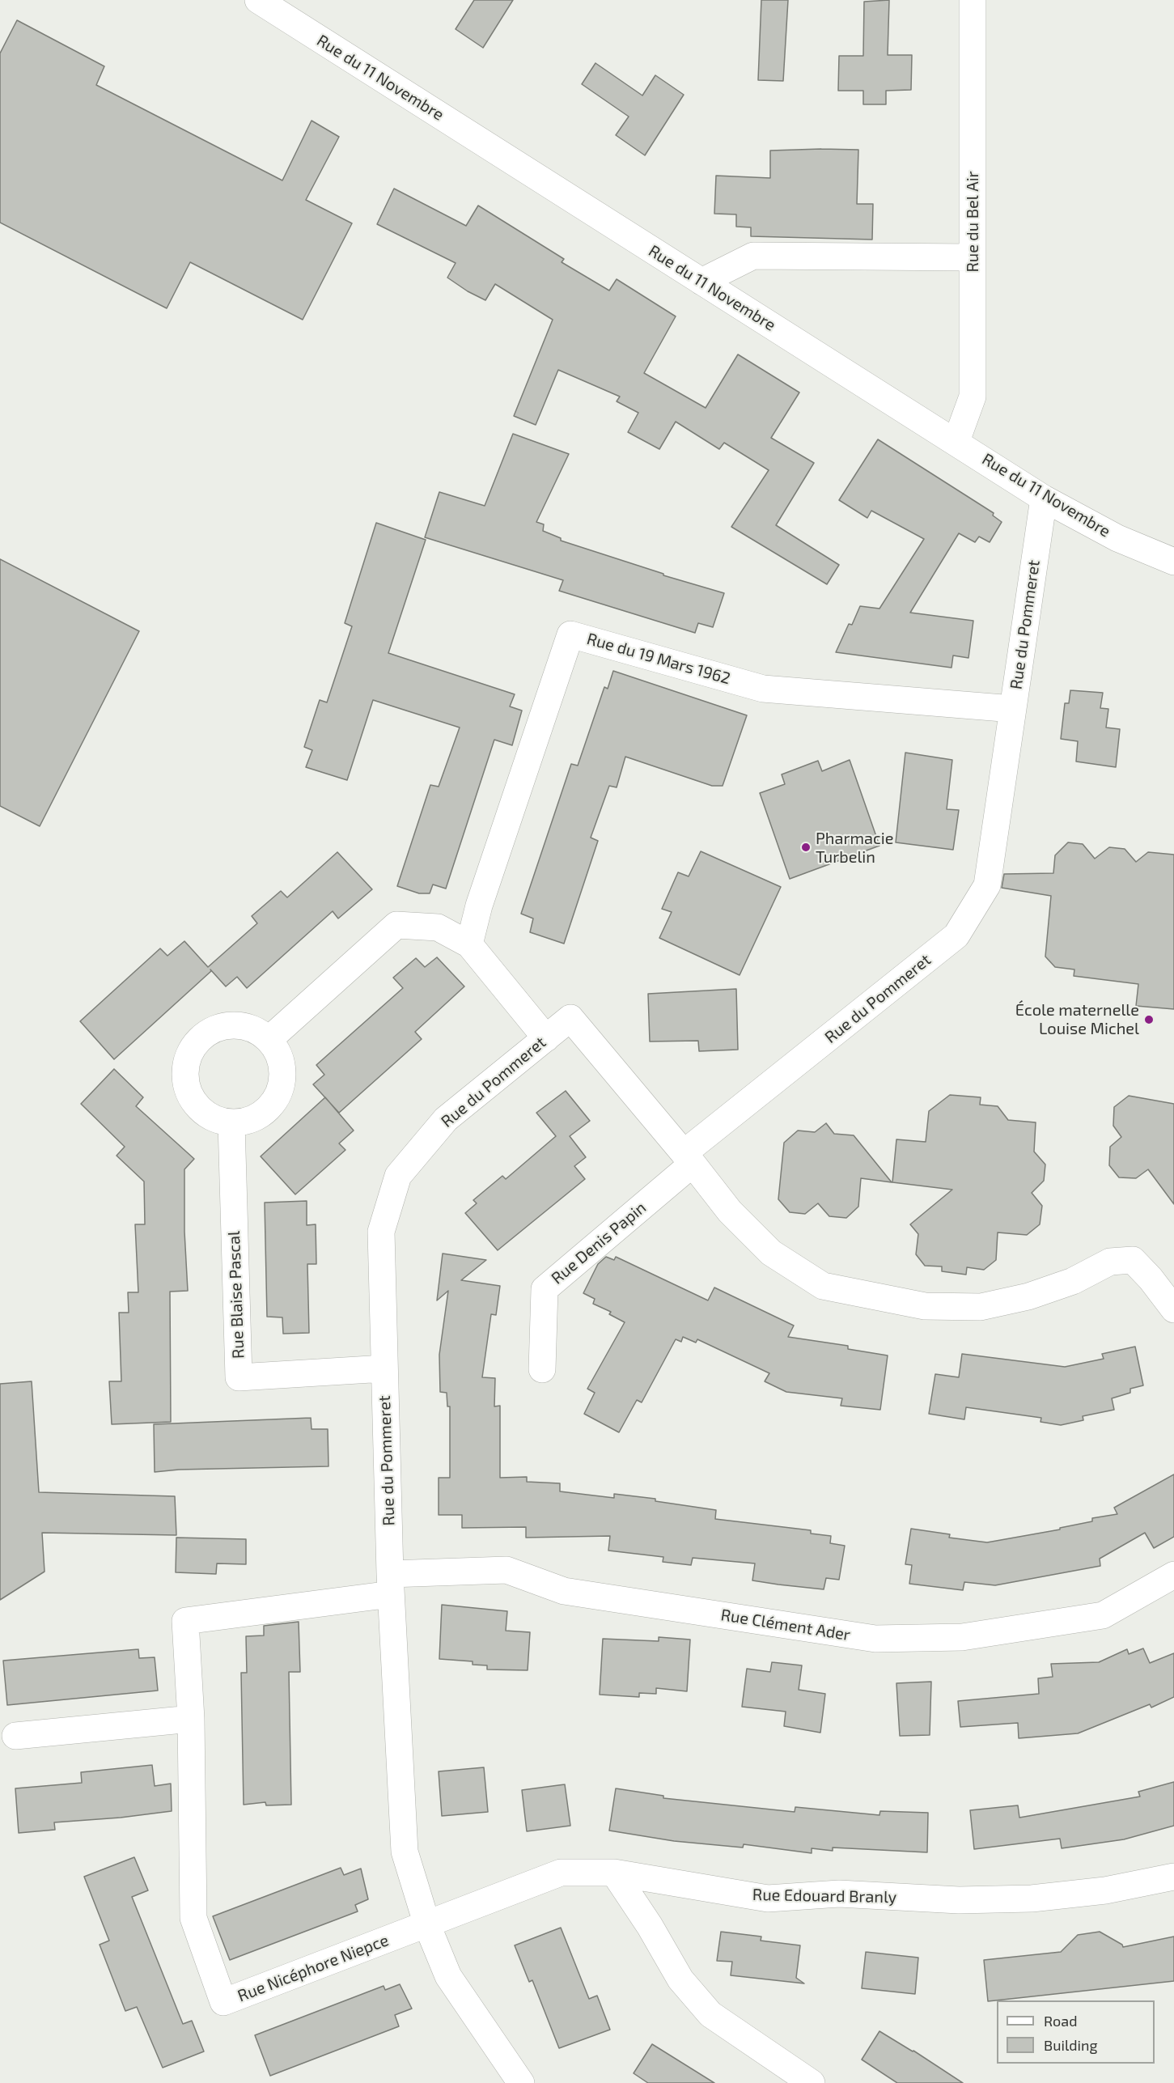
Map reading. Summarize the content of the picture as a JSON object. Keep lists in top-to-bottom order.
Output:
{
  "streets": {
    "street": [
      "Rue du 11 Novembre",
      "Rue du Bel Air",
      "Rue du Pommeret",
      "Rue du 19 Mars 1962",
      "Rue Denis Papin",
      "Rue Blaise Pascal",
      "Rue Clément Ader",
      "Rue Edouard Branly",
      "Rue Nicéphore Niepce"
    ]
  },
  "crossings": [
    ["Rue du 11 Novembre", "Rue du Bel Air"],
    ["Rue du 11 Novembre", "Rue du Pommeret"],
    ["Rue du Pommeret", "Rue du 19 Mars 1962"],
    ["Rue du Pommeret", "Rue Denis Papin"],
    ["Rue du Pommeret", "Rue Blaise Pascal"],
    ["Rue du Pommeret", "Rue Clément Ader"],
    ["Rue du Pommeret", "Rue Edouard Branly"],
    ["Rue du Pommeret", "Rue Nicéphore Niepce"],
    ["Rue Clément Ader", "Rue Nicéphore Niepce"],
    ["Rue Edouard Branly", "Rue Nicéphore Niepce"]
  ],
  "places": ["Pharmacie Turbelin", "École maternelle Louise Michel"],
  "legend": ["Road", "Building"]
}
